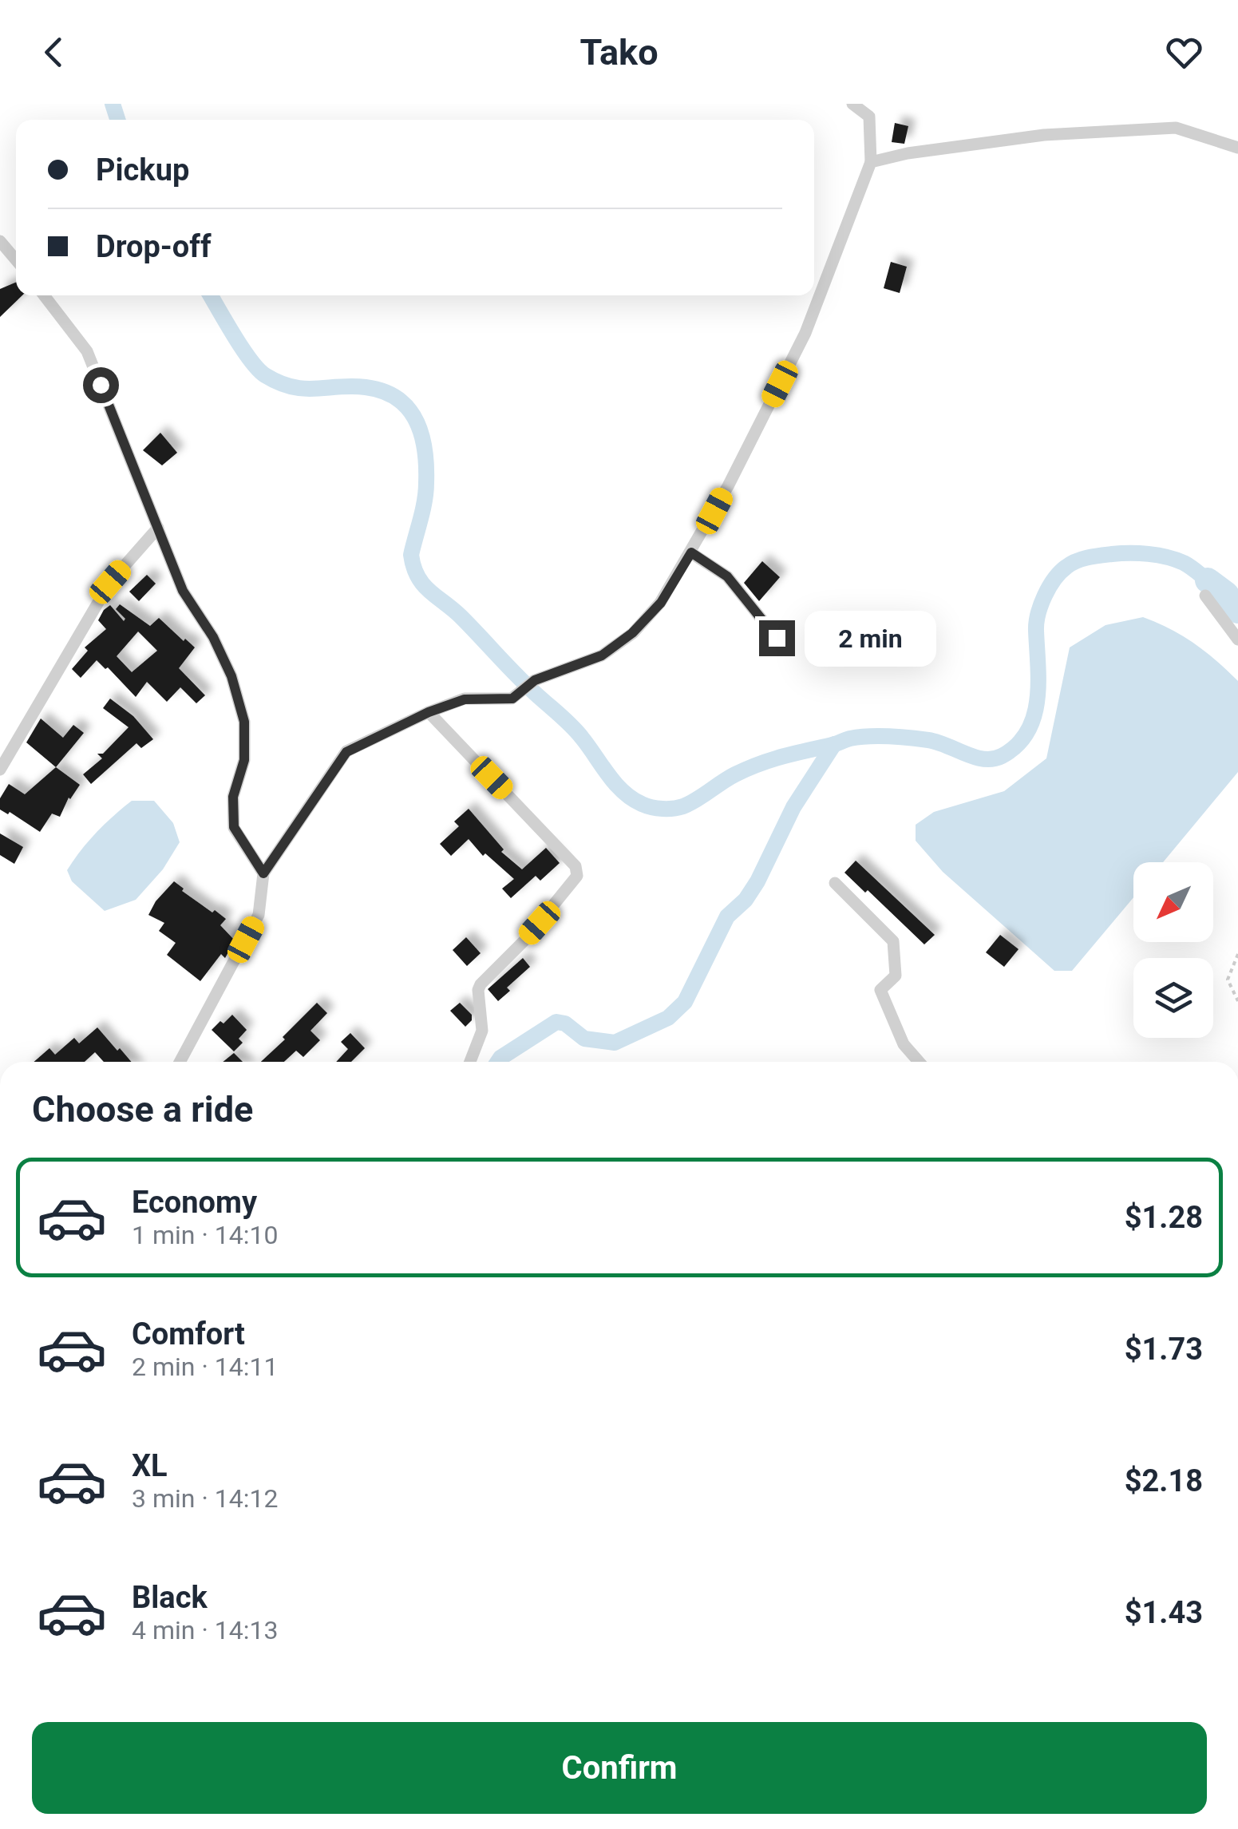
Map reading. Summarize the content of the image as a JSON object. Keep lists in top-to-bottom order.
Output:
{
  "north": "bottom left",
  "page": {
    "header": "Tako",
    "banner": ["Pickup", "Drop-off"],
    "bubble": "2 min",
    "heading": "Choose a ride",
    "list": [
      {
        "name": "Economy",
        "note": "1 min · 14:10",
        "value": "$1.28"
      },
      {
        "name": "Comfort",
        "note": "2 min · 14:11",
        "value": "$1.73"
      },
      {
        "name": "XL",
        "note": "3 min · 14:12",
        "value": "$2.18"
      },
      {
        "name": "Black",
        "note": "4 min · 14:13",
        "value": "$1.43"
      }
    ],
    "buttons": "Confirm"
  }
}
